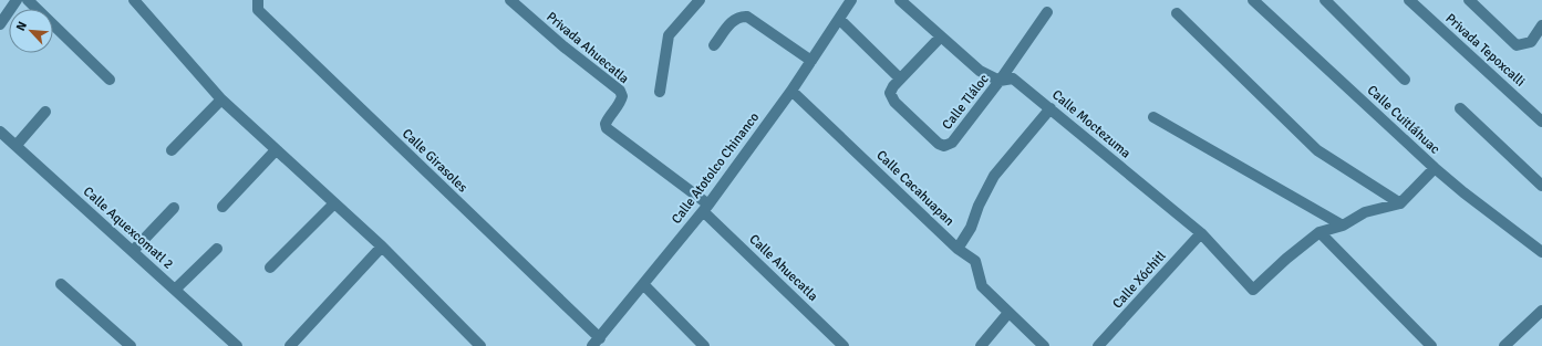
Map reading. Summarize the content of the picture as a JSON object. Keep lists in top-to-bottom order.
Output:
{
  "streets": {
    "street": [
      "Privada Ahuecatla",
      "Privada Tepoxcalli",
      "Calle Tláloc",
      "Calle Cuitláhuac",
      "Calle Moctezuma",
      "Calle Girasoles",
      "Calle Atotolco Chinanco",
      "Calle Cacahuapan",
      "Calle Aquexcomatl 2",
      "Calle Ahuecatla",
      "Calle Xóchitl"
    ]
  },
  "crossings": [
    ["Privada Ahuecatla", "Calle Atotolco Chinanco"],
    ["Privada Ahuecatla", "Calle Ahuecatla"],
    ["Calle Tláloc", "Calle Moctezuma"],
    ["Calle Moctezuma", "Calle Xóchitl"],
    ["Calle Girasoles", "Calle Atotolco Chinanco"],
    ["Calle Atotolco Chinanco", "Calle Cacahuapan"],
    ["Calle Atotolco Chinanco", "Calle Ahuecatla"]
  ],
  "north": "top left"
}
